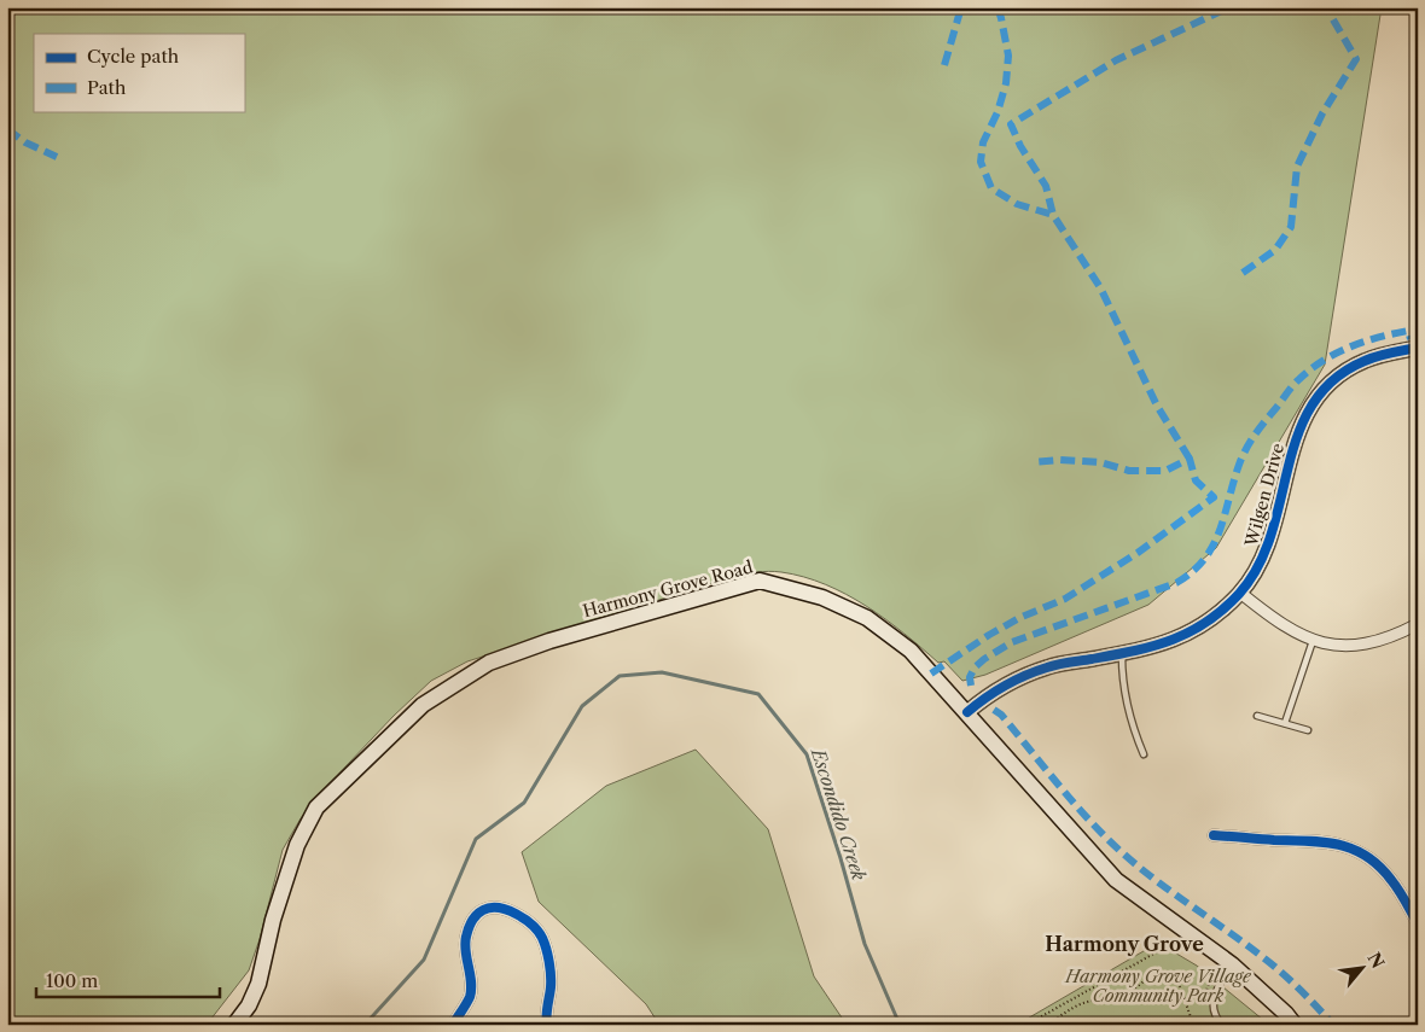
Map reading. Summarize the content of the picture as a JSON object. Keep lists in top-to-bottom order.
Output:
{
  "streets": {
    "main road": ["Harmony Grove Road"],
    "street": ["Wilgen Drive"]
  },
  "crossings": [
    ["Wilgen Drive", "Harmony Grove Road"]
  ],
  "districts": ["Harmony Grove"],
  "water": ["Escondido Creek"],
  "parks": ["Harmony Grove Village Community Park"],
  "legend": ["Cycle path", "Path"],
  "scale_bar": "100 m",
  "north": "top right"
}
